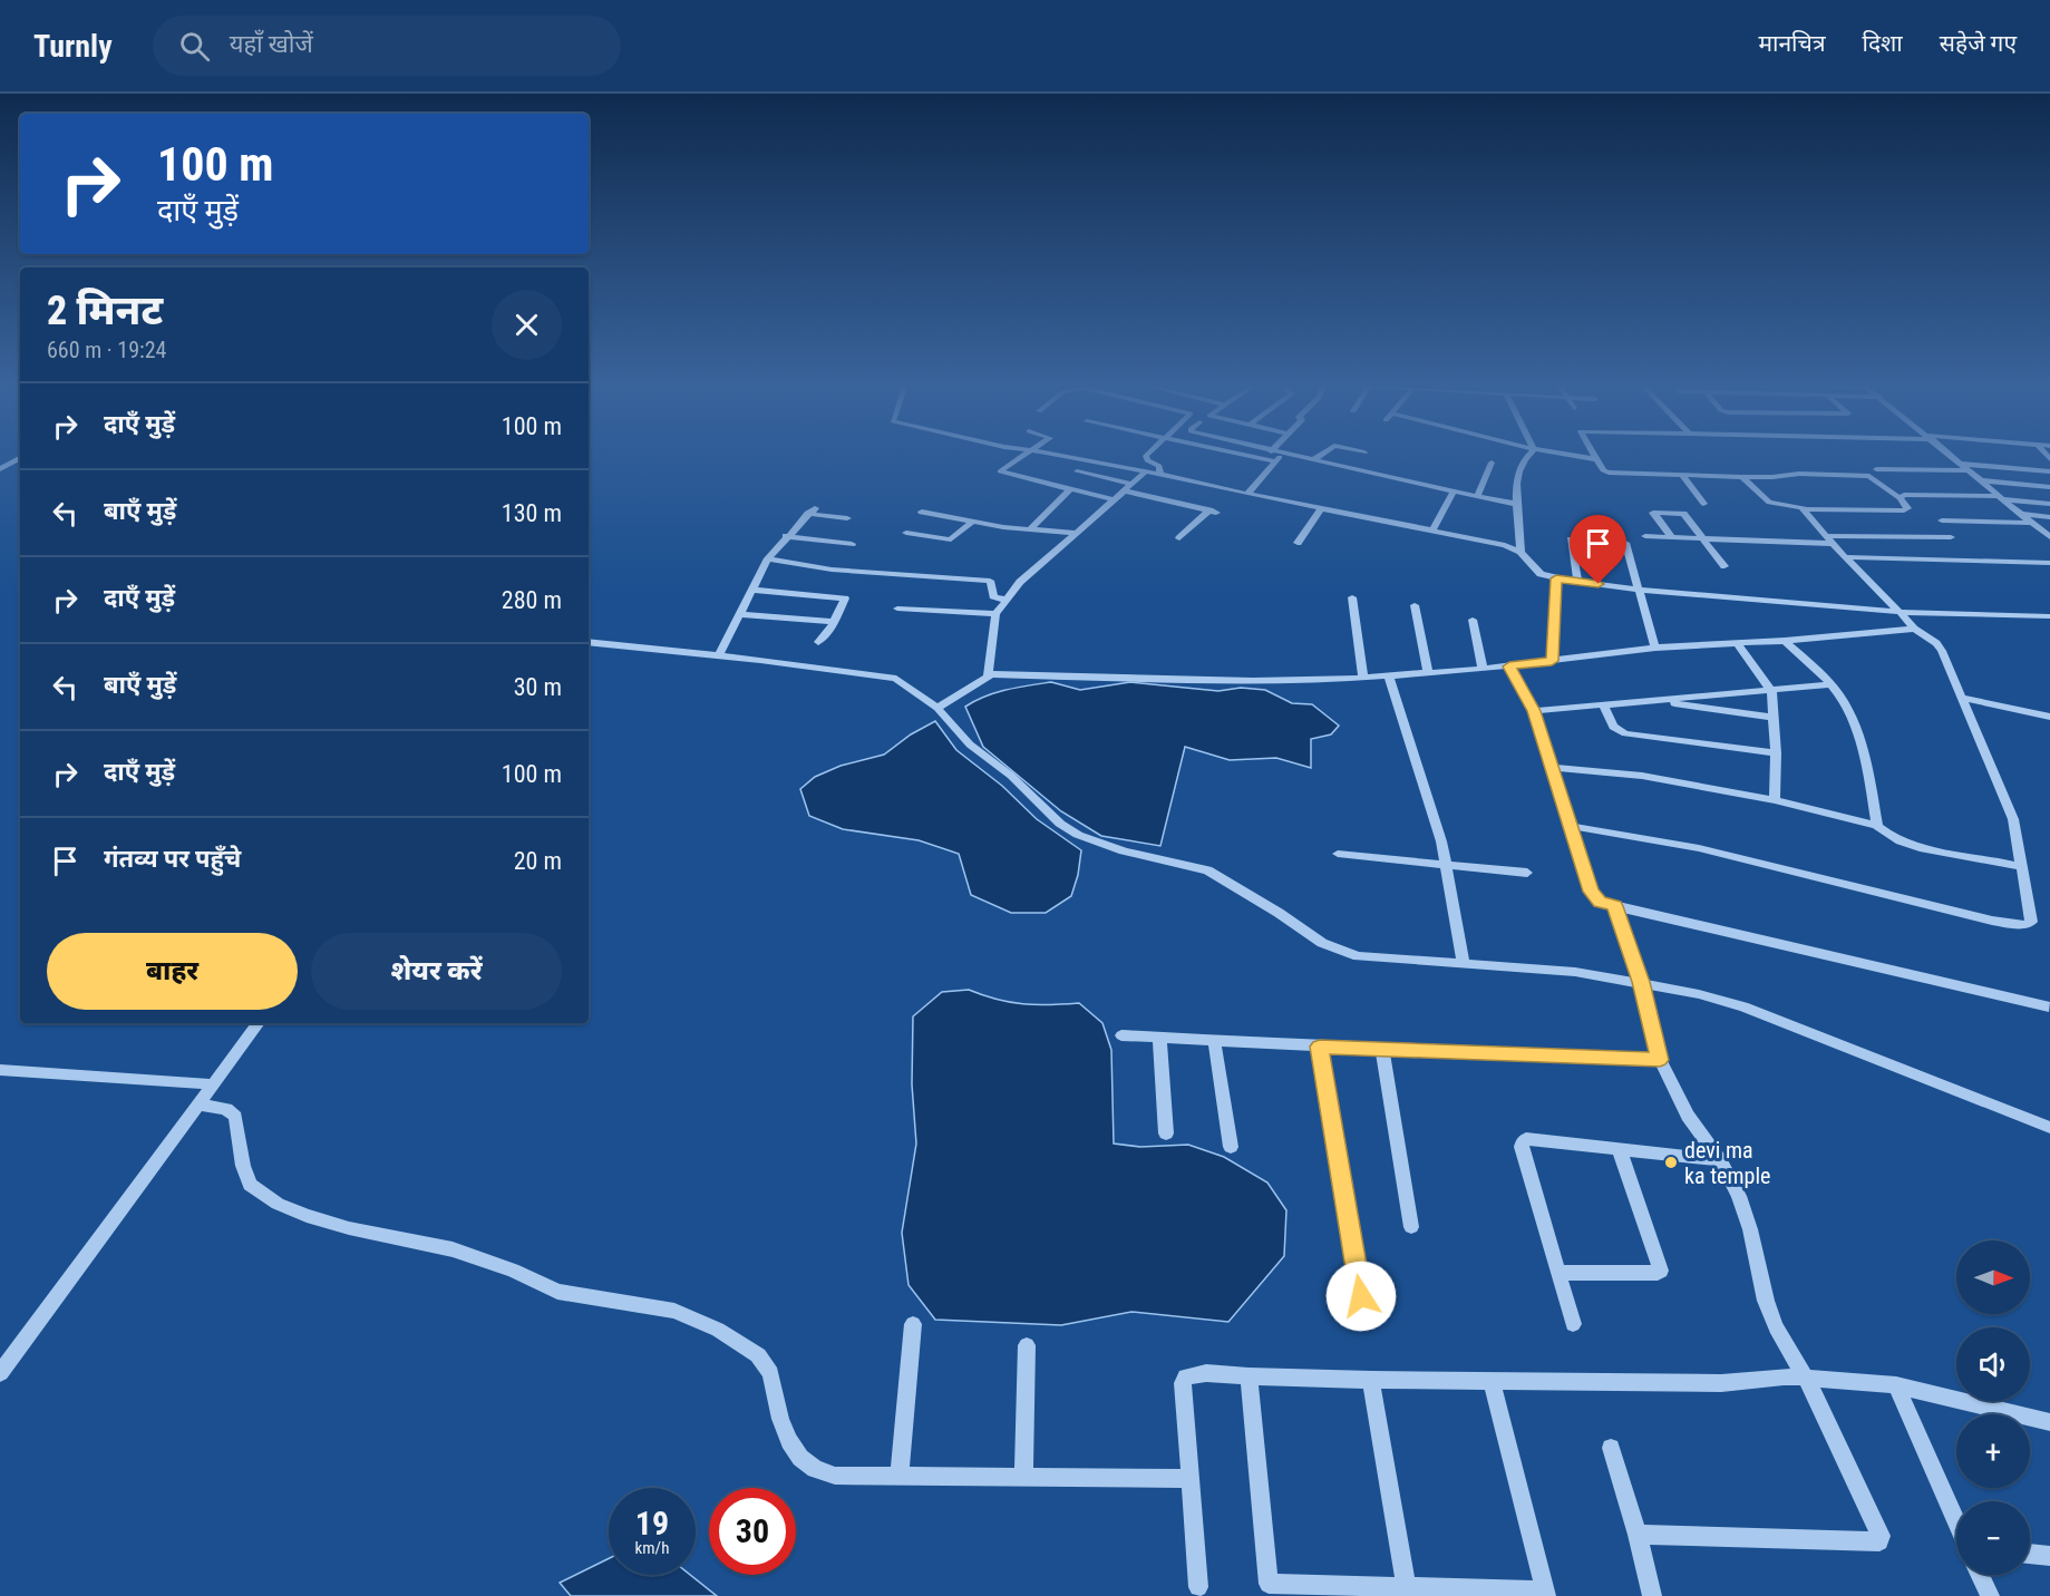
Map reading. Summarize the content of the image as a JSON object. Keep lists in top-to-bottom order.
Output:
{
  "places": ["devi ma ka temple"],
  "north": "right",
  "page": {
    "header": "Turnly",
    "search": "यहाँ खोजें",
    "nav": ["मानचित्र", "दिशा", "सहेजे गए"],
    "turn": ["100 m", "दाएँ मुड़ें"],
    "heading": ["2 मिनट", "660 m · 19:24"],
    "list": [
      {
        "name": "दाएँ मुड़ें",
        "value": "100 m"
      },
      {
        "name": "बाएँ मुड़ें",
        "value": "130 m"
      },
      {
        "name": "दाएँ मुड़ें",
        "value": "280 m"
      },
      {
        "name": "बाएँ मुड़ें",
        "value": "30 m"
      },
      {
        "name": "दाएँ मुड़ें",
        "value": "100 m"
      },
      {
        "name": "गंतव्य पर पहुँचे",
        "value": "20 m"
      }
    ],
    "buttons": ["बाहर", "शेयर करें"],
    "map_buttons": ["+", "−"],
    "speed": "19 km/h",
    "limit": "30"
  }
}
